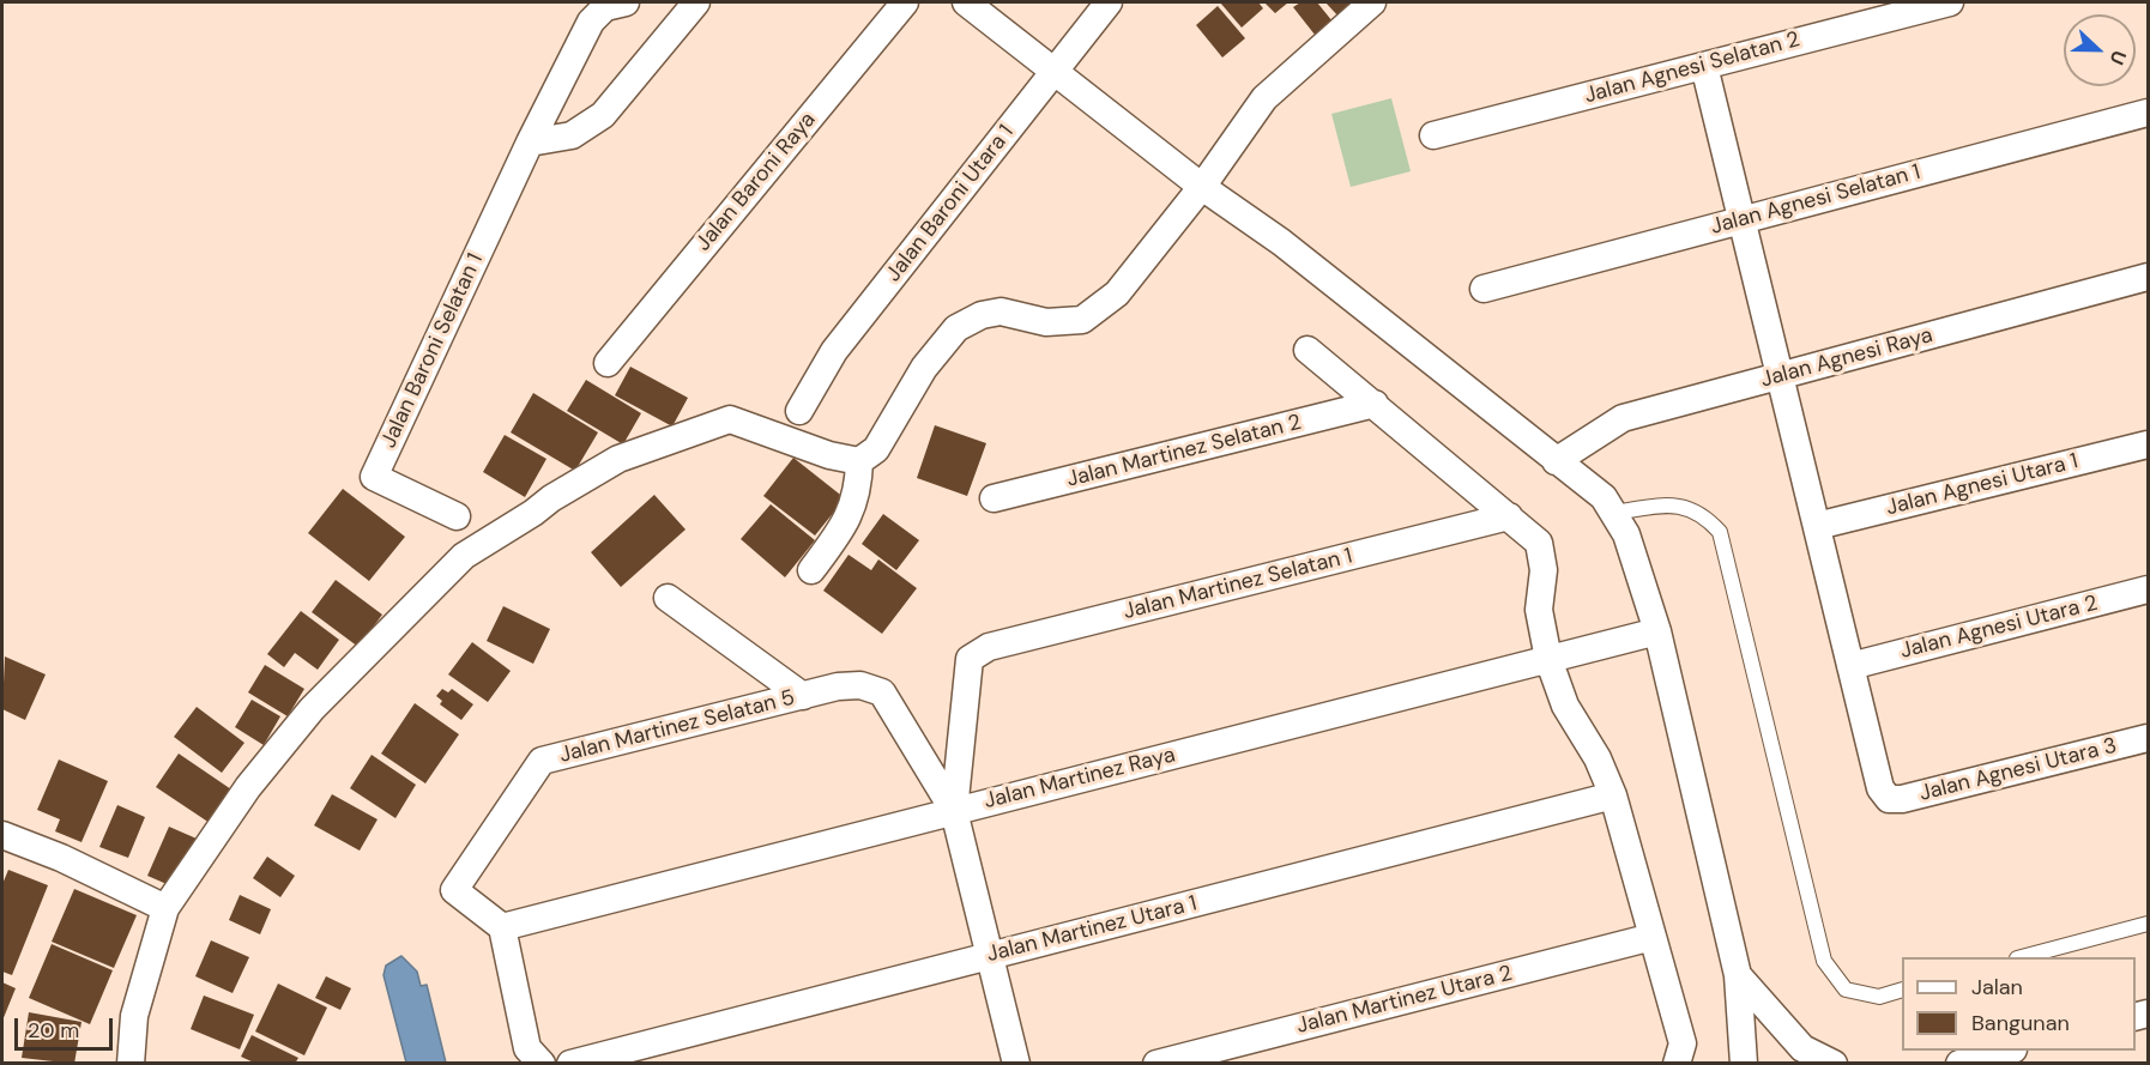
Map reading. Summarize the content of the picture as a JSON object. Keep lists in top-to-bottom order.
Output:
{
  "streets": {
    "street": [
      "Jalan Agnesi Selatan 2",
      "Jalan Baroni Raya",
      "Jalan Agnesi Selatan 1",
      "Jalan Baroni Utara 1",
      "Jalan Baroni Selatan 1",
      "Jalan Agnesi Raya",
      "Jalan Martinez Selatan 2",
      "Jalan Agnesi Utara 1",
      "Jalan Martinez Selatan 1",
      "Jalan Agnesi Utara 2",
      "Jalan Martinez Selatan 5",
      "Jalan Agnesi Utara 3",
      "Jalan Martinez Raya",
      "Jalan Martinez Utara 1",
      "Jalan Martinez Utara 2"
    ]
  },
  "crossings": [
    ["Jalan Martinez Selatan 1", "Jalan Martinez Selatan 5"],
    ["Jalan Martinez Selatan 1", "Jalan Martinez Raya"],
    ["Jalan Agnesi Utara 2", "Jalan Agnesi Utara 3"],
    ["Jalan Martinez Selatan 5", "Jalan Martinez Raya"]
  ],
  "legend": ["Jalan", "Bangunan"],
  "scale_bar": "20 m",
  "north": "right"
}
